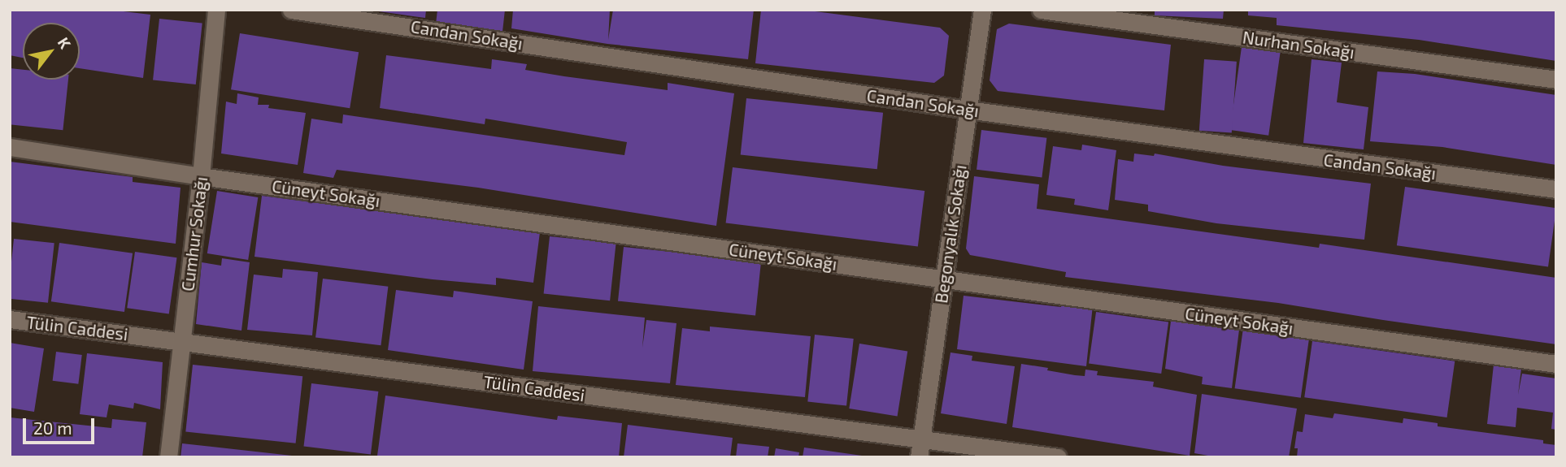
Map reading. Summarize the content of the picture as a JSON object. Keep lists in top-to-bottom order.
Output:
{
  "streets": {
    "street": [
      "Candan Sokağı",
      "Nurhan Sokağı",
      "Cüneyt Sokağı",
      "Cumhur Sokağı",
      "Begonyalık Sokağı",
      "Tülin Caddesi"
    ]
  },
  "crossings": [
    ["Candan Sokağı", "Begonyalık Sokağı"],
    ["Cüneyt Sokağı", "Cumhur Sokağı"],
    ["Cüneyt Sokağı", "Begonyalık Sokağı"],
    ["Cumhur Sokağı", "Tülin Caddesi"],
    ["Begonyalık Sokağı", "Tülin Caddesi"]
  ],
  "scale_bar": "20 m",
  "north": "top right"
}
